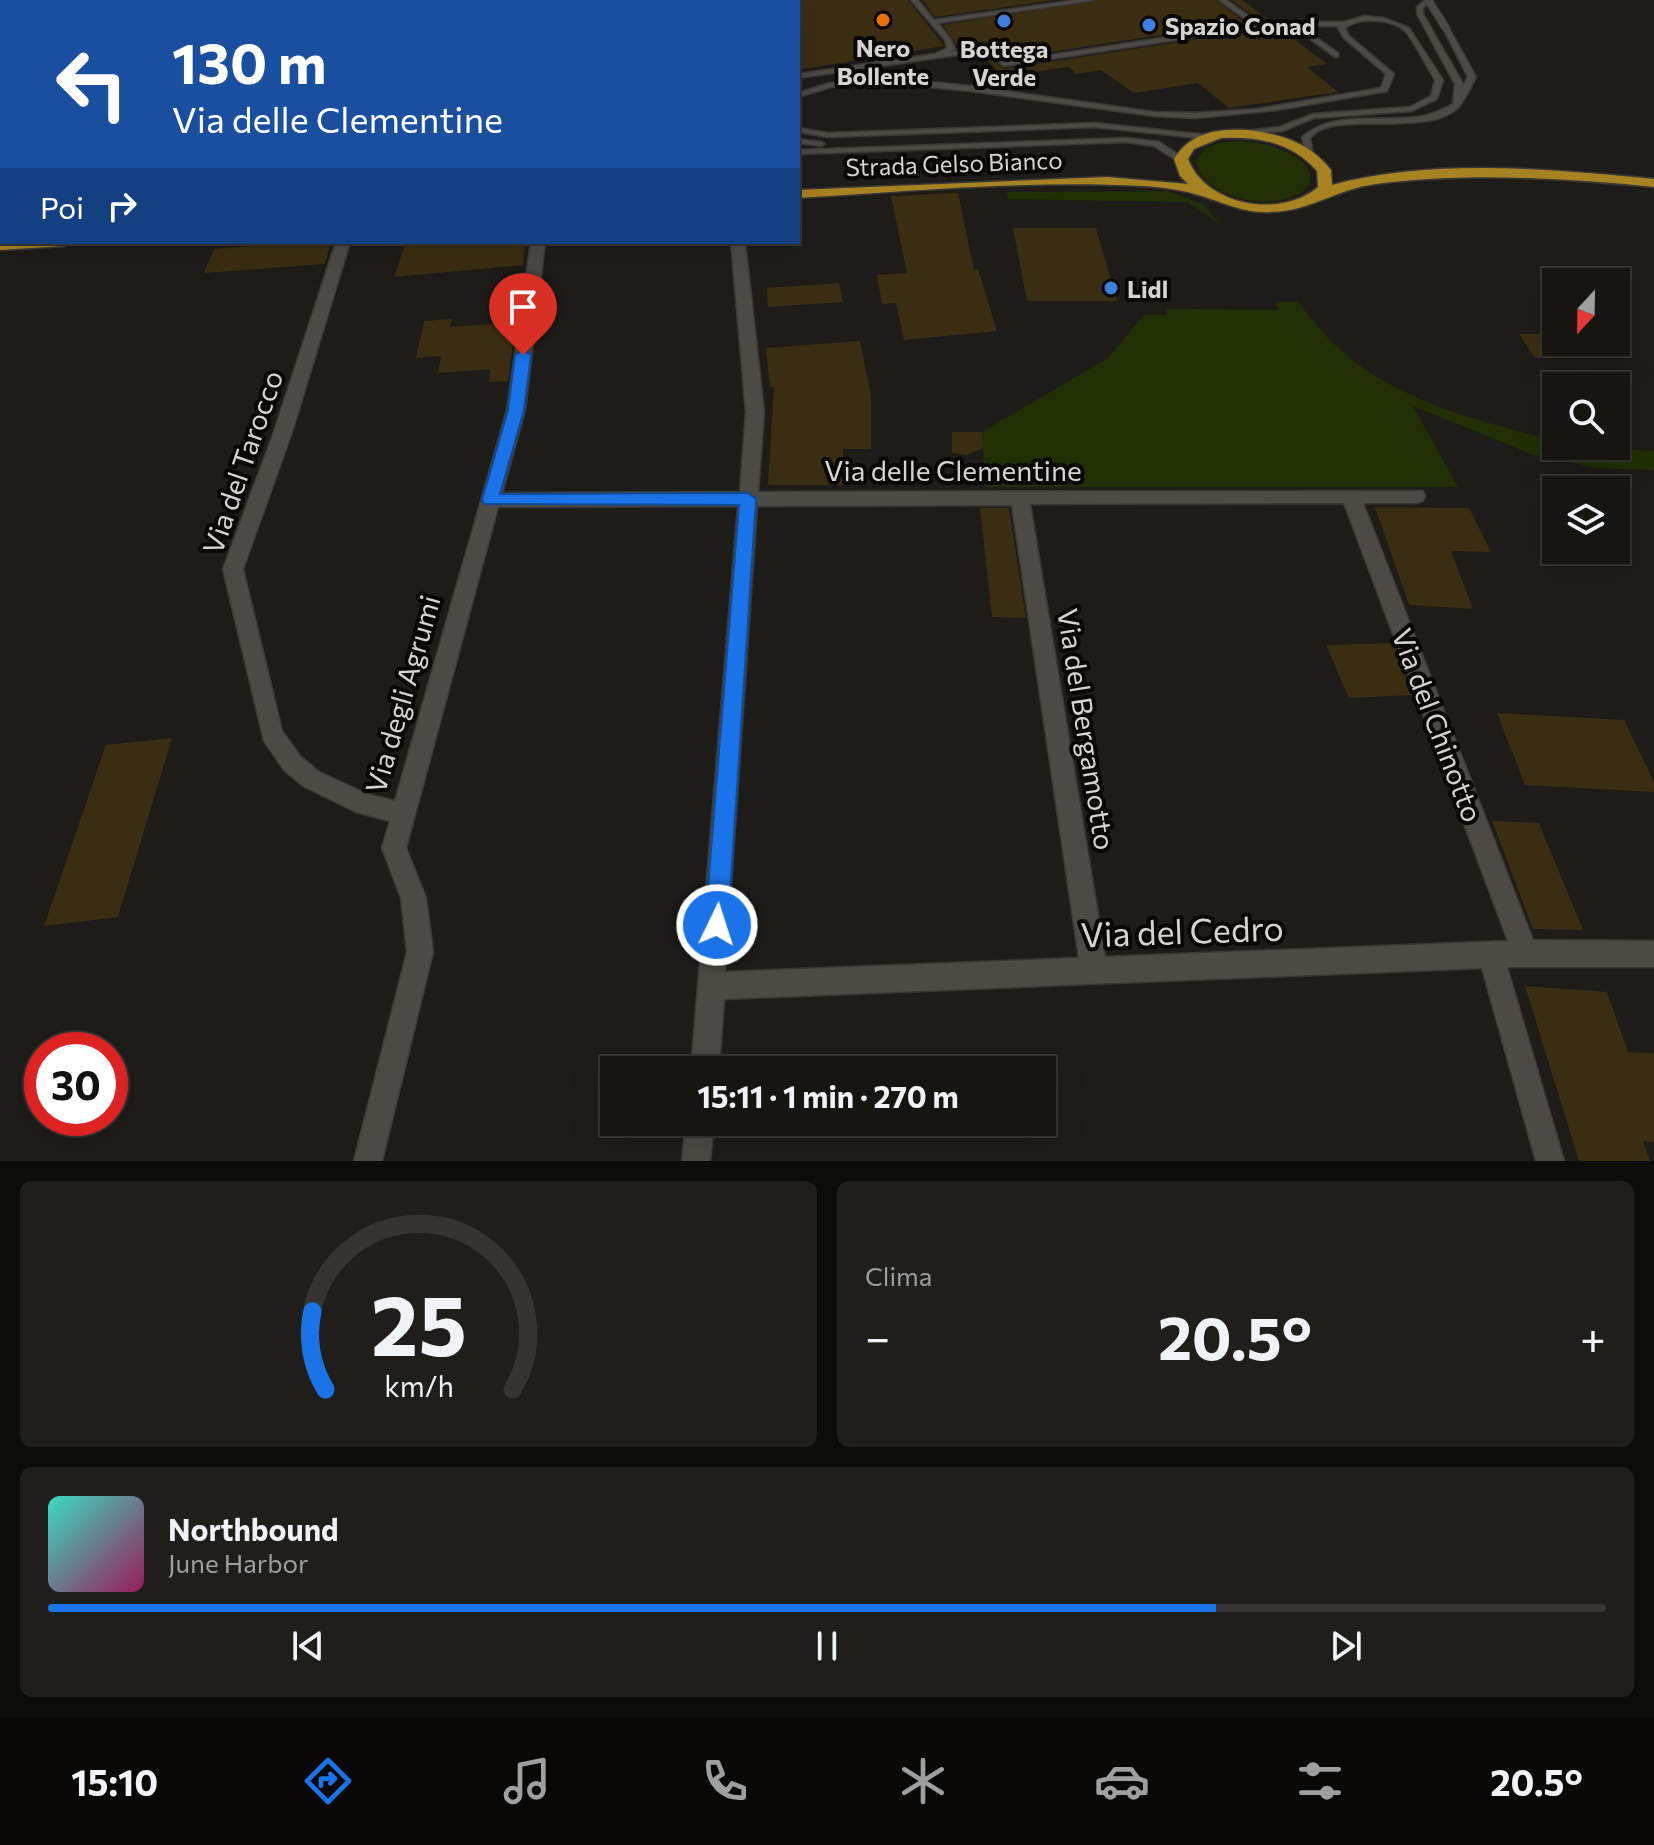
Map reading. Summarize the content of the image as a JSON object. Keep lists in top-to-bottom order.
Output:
{
  "streets": {
    "main road": ["Strada Gelso Bianco"],
    "street": [
      "Via del Tarocco",
      "Via delle Clementine",
      "Via degli Agrumi",
      "Via del Chinotto",
      "Via del Bergamotto",
      "Via del Cedro"
    ]
  },
  "crossings": [
    ["Via del Tarocco", "Via degli Agrumi"],
    ["Via delle Clementine", "Via degli Agrumi"],
    ["Via delle Clementine", "Via del Chinotto"],
    ["Via delle Clementine", "Via del Bergamotto"],
    ["Via del Chinotto", "Via del Cedro"],
    ["Via del Bergamotto", "Via del Cedro"]
  ],
  "places": [
    "Nero Bollente",
    "Bottega Verde",
    "Spazio Conad",
    "Lidl"
  ],
  "north": "bottom",
  "page": {
    "turn": ["130 m", "Via delle Clementine"],
    "then": "Poi",
    "limit": "30",
    "trip": "15:11 · 1 min · 270 m",
    "tile": "Clima",
    "heat": ["−", "20.5°", "+"],
    "song": ["Northbound", "June Harbor"],
    "tabs": ["15:10", "20.5°"],
    "gauge": ["25", "km/h"]
  }
}
